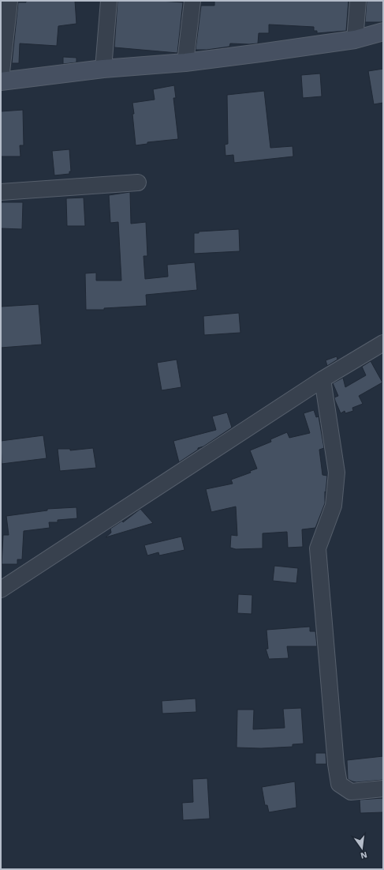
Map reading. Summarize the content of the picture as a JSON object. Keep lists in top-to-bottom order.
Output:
{
  "north": "bottom"
}
